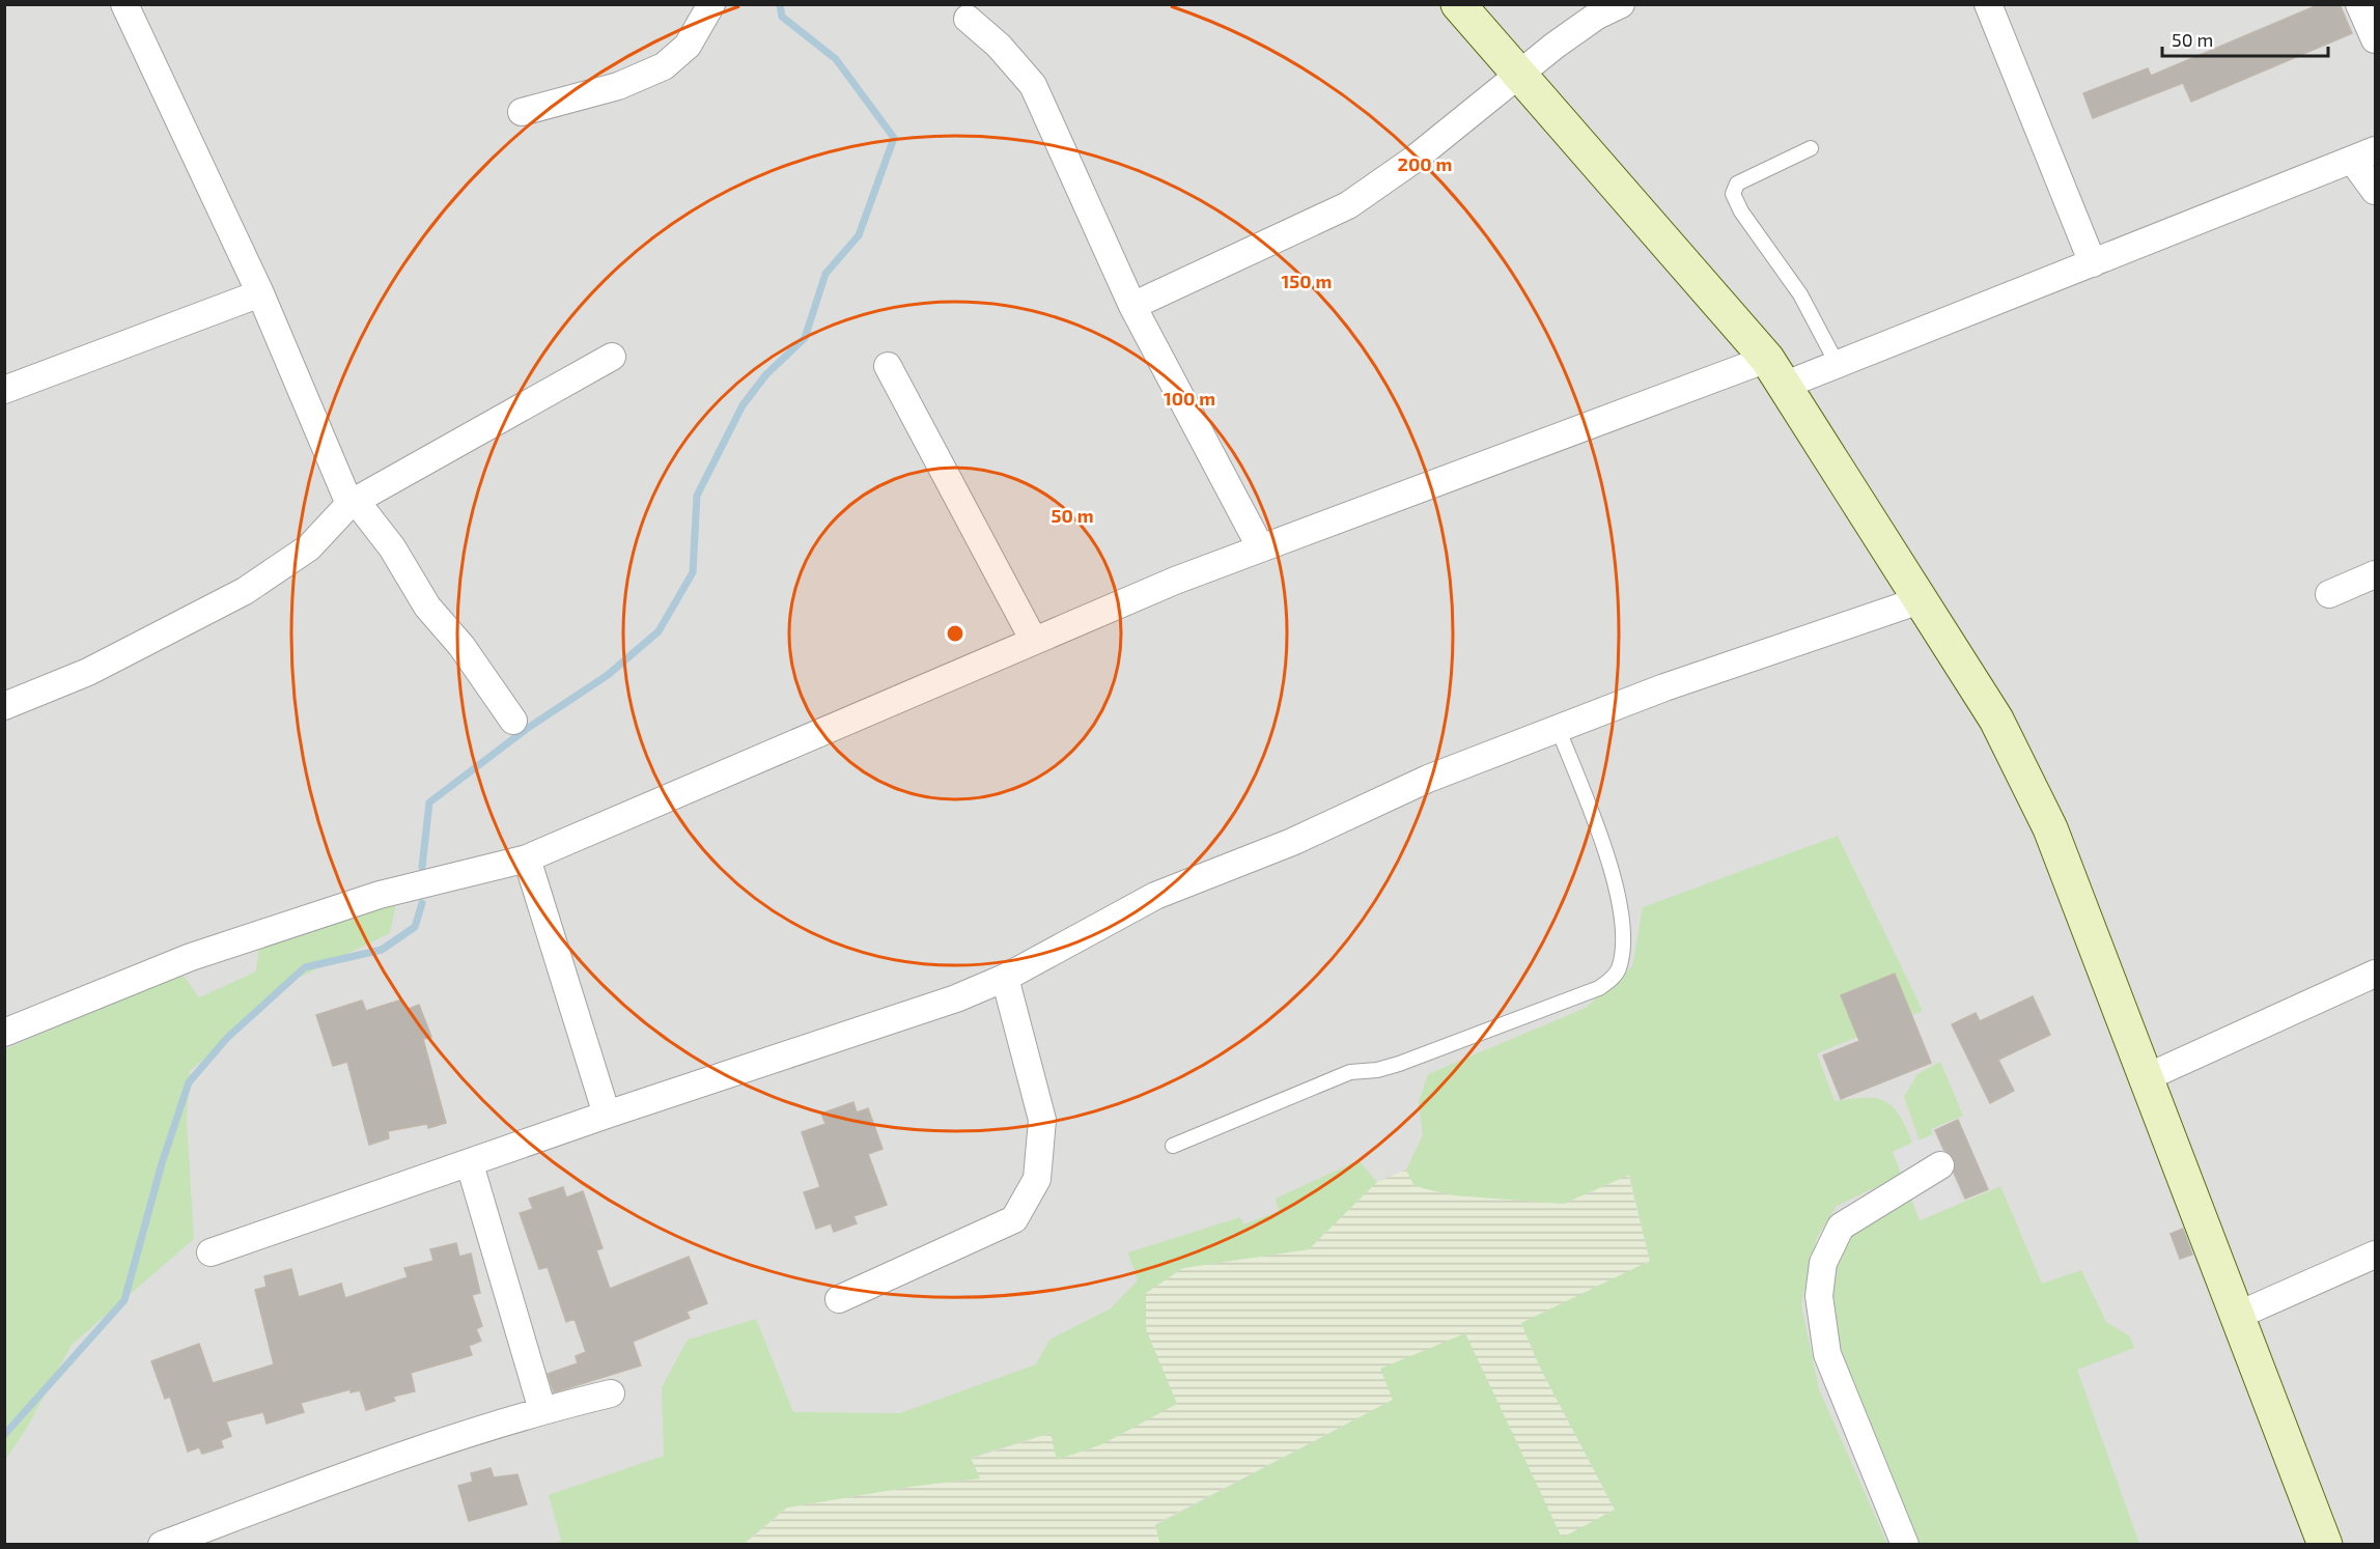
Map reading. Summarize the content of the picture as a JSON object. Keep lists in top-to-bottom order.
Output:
{
  "scale_bar": "50 m",
  "rings": [
    "200 m",
    "150 m",
    "100 m",
    "50 m"
  ]
}
